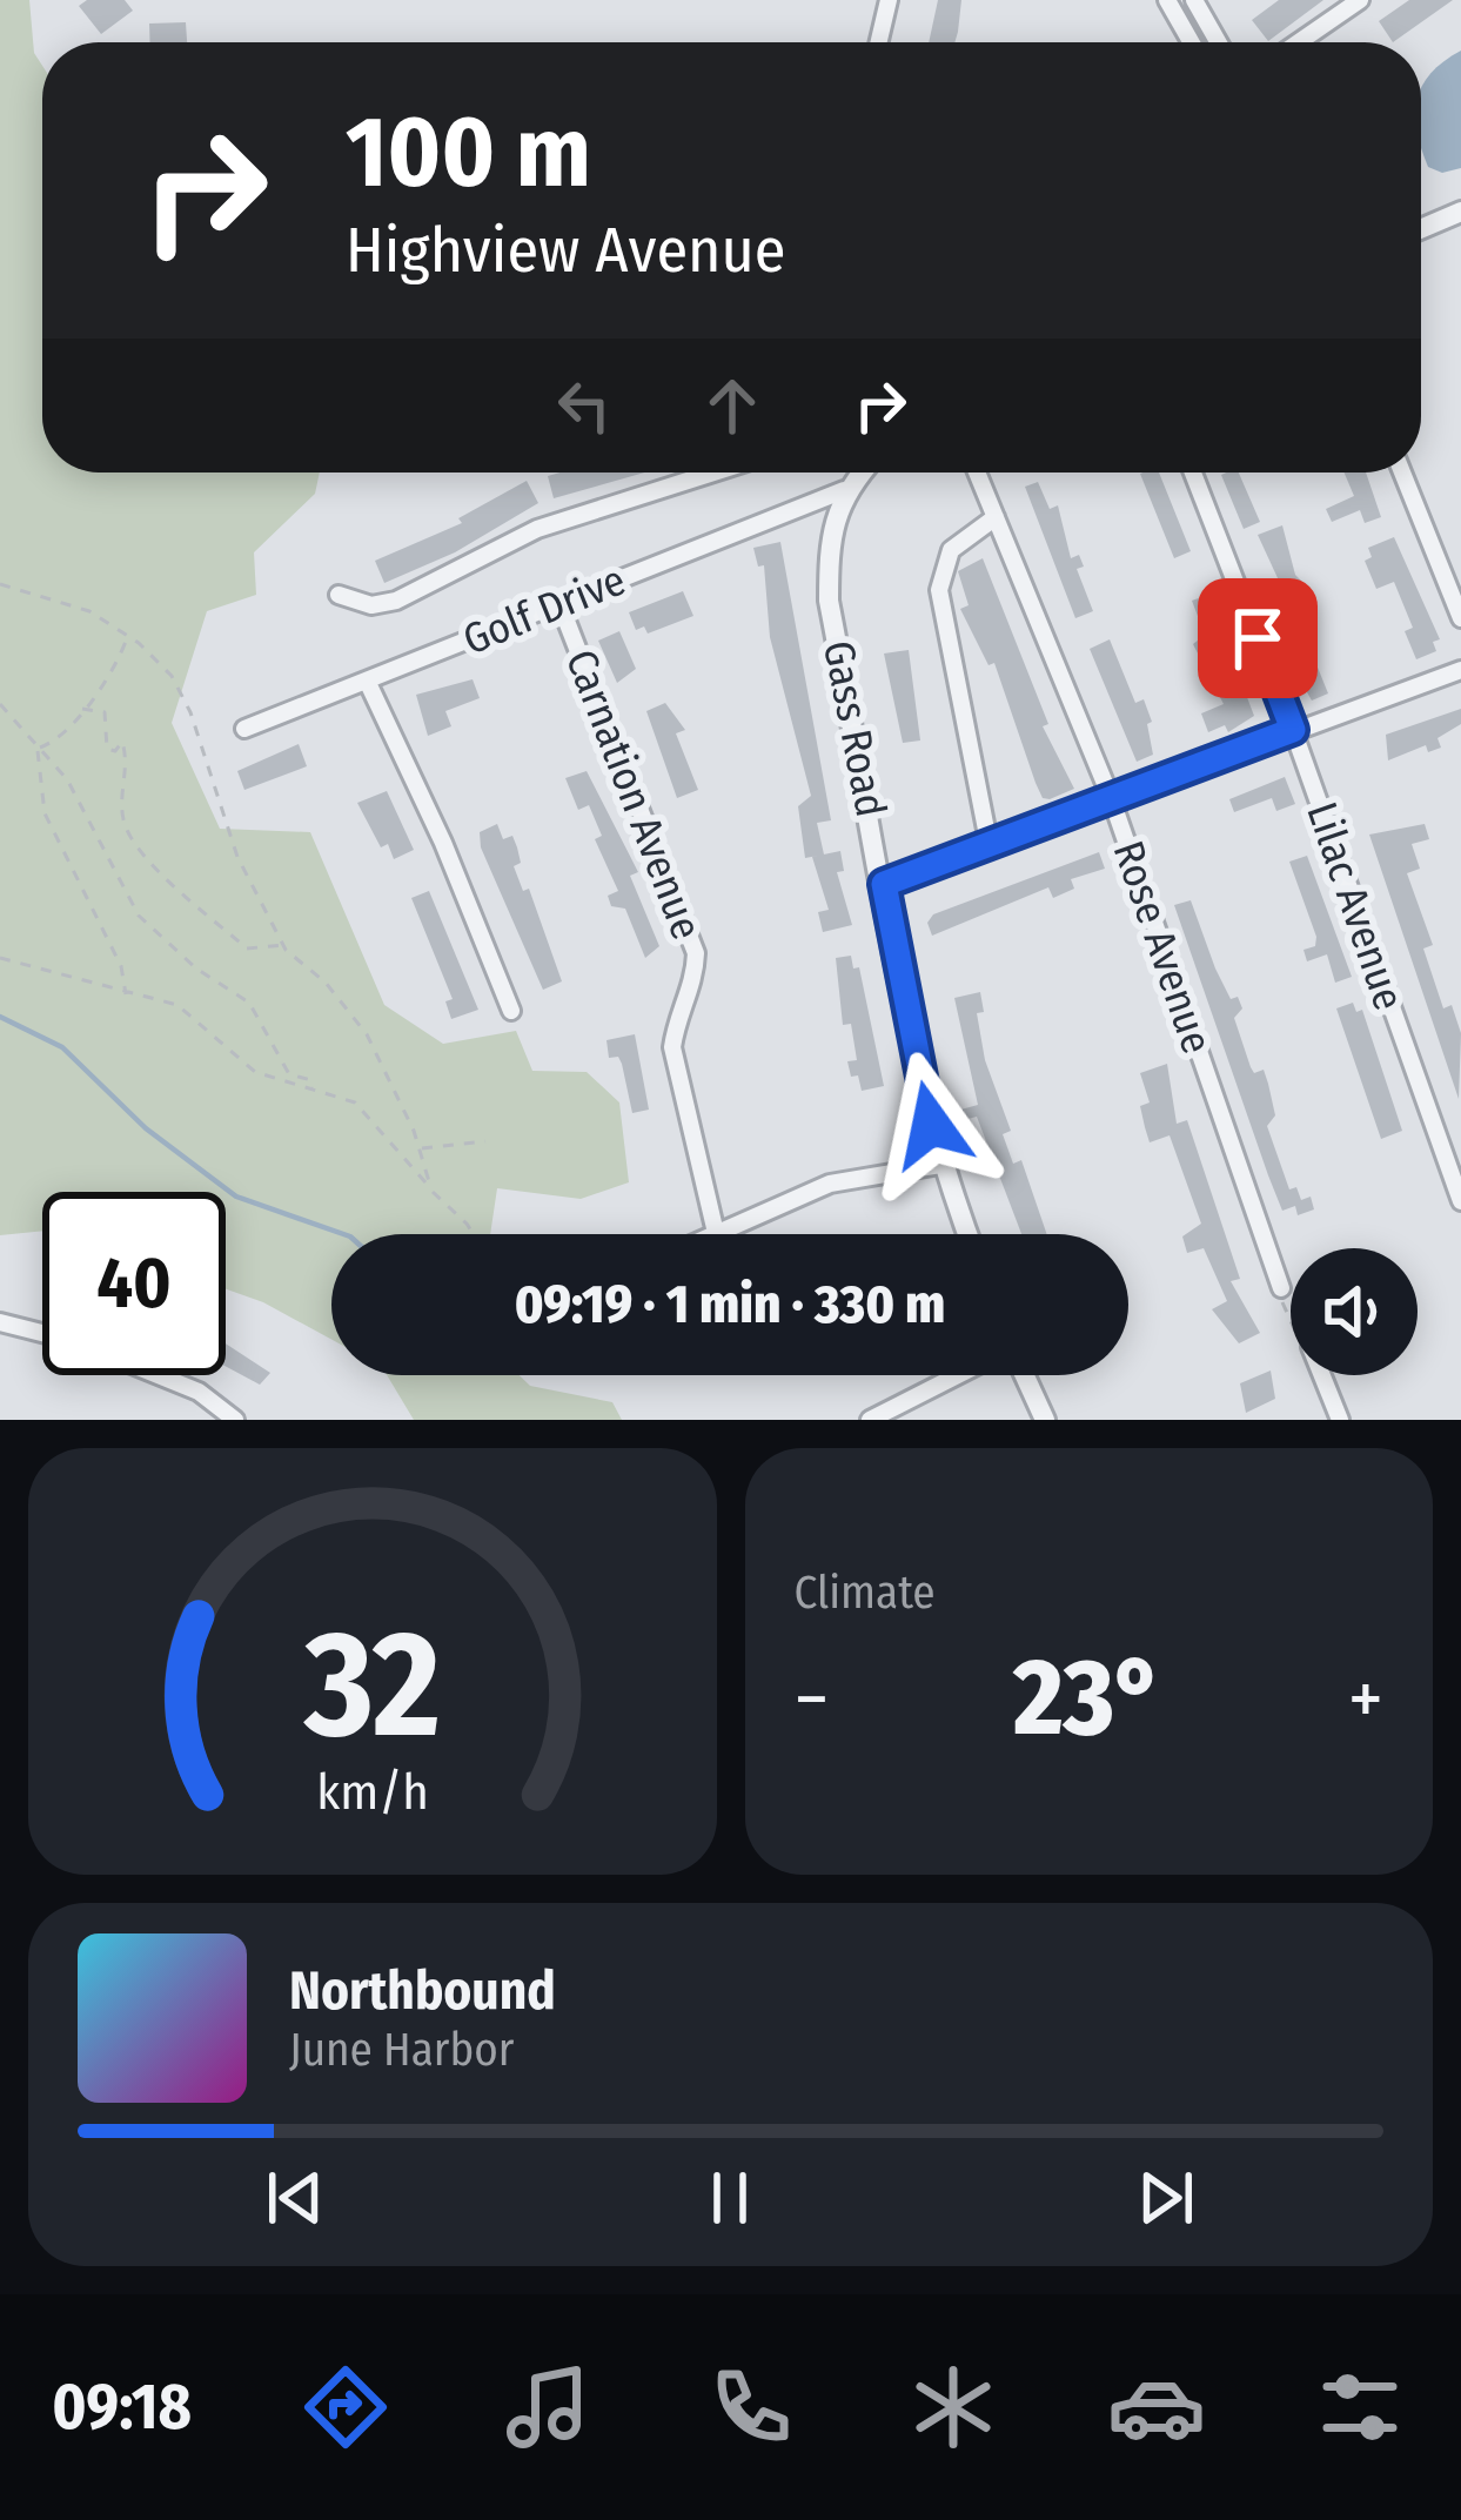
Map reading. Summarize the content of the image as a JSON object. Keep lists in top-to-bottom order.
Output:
{
  "streets": {
    "street": [
      "Golf Drive",
      "Gass Road",
      "Carnation Avenue",
      "Lilac Avenue",
      "Rose Avenue"
    ]
  },
  "crossings": [
    ["Golf Drive", "Gass Road"],
    ["Golf Drive", "Carnation Avenue"]
  ],
  "page": {
    "turn": ["100 m", "Highview Avenue"],
    "limit": "40",
    "trip": "09:19 · 1 min · 330 m",
    "tile": "Climate",
    "heat": ["−", "23°", "+"],
    "song": ["Northbound", "June Harbor"],
    "tabs": "09:18",
    "gauge": ["32", "km/h"]
  }
}
